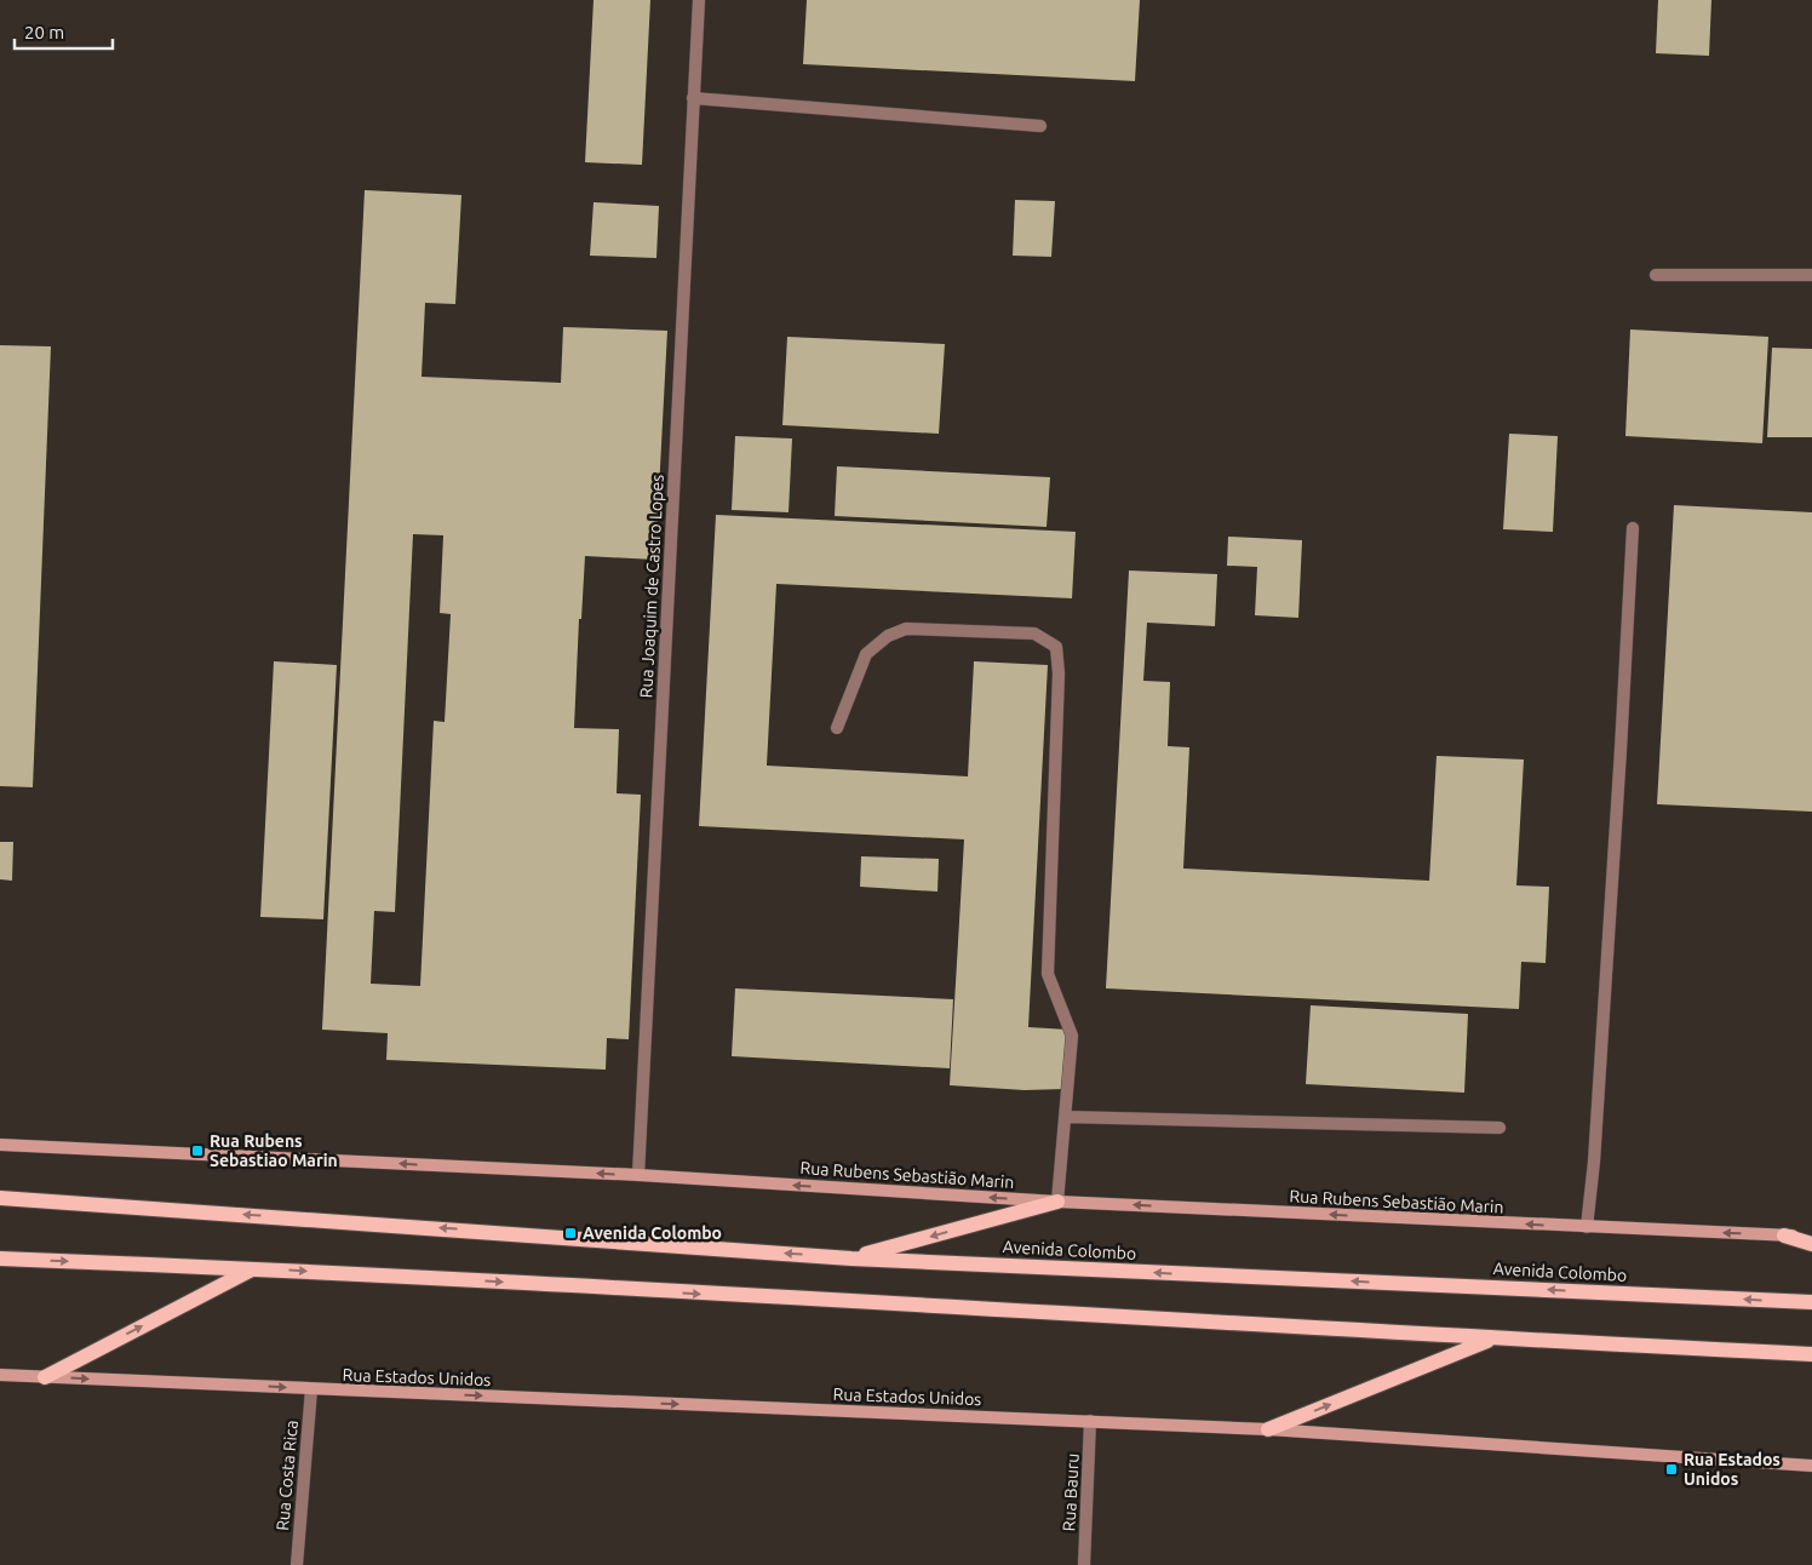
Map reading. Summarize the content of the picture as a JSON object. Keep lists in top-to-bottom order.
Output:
{
  "streets": {
    "main road": ["Avenida Colombo"],
    "street": [
      "Rua Joaquim de Castro Lopes",
      "Rua Rubens Sebastião Marin",
      "Rua Estados Unidos",
      "Rua Costa Rica",
      "Rua Bauru"
    ]
  },
  "crossings": [
    ["Rua Joaquim de Castro Lopes", "Rua Rubens Sebastião Marin"],
    ["Rua Estados Unidos", "Rua Costa Rica"],
    ["Rua Estados Unidos", "Rua Bauru"]
  ],
  "one_way": ["Rua Rubens Sebastião Marin", "Rua Estados Unidos"],
  "places": {
    "transit": ["Rua Rubens Sebastiao Marin", "Avenida Colombo", "Rua Estados Unidos"]
  },
  "scale_bar": "20 m"
}
